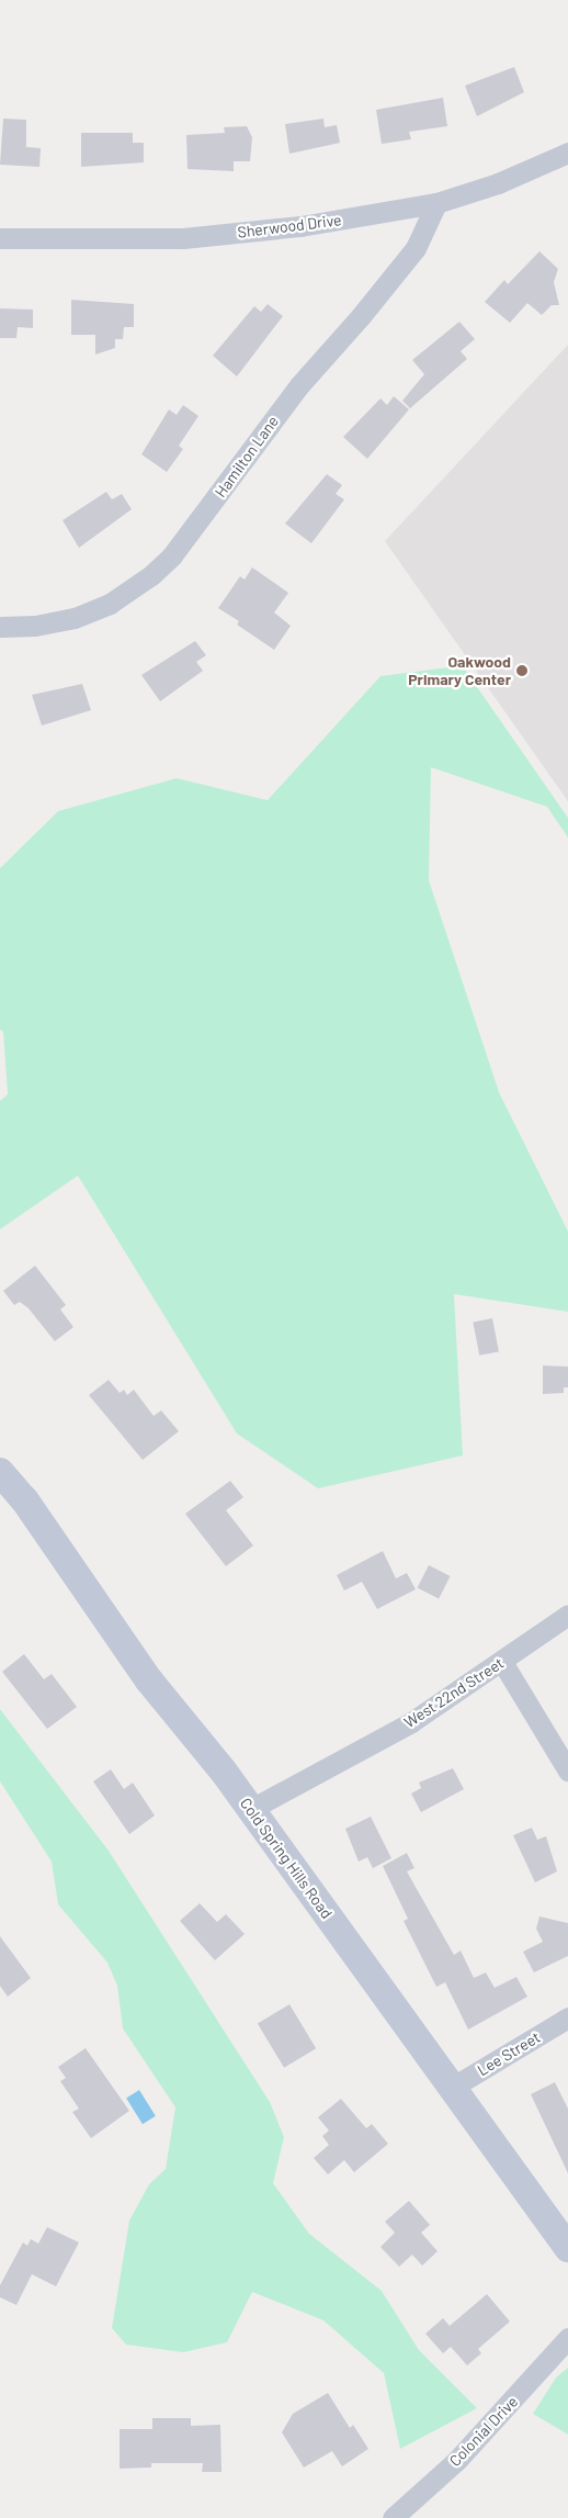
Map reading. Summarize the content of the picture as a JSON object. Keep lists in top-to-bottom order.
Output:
{
  "streets": {
    "street": [
      "Sherwood Drive",
      "Hamilton Lane",
      "West 22nd Street",
      "Cold Spring Hills Road",
      "Lee Street",
      "Colonial Drive"
    ]
  },
  "crossings": [
    ["Sherwood Drive", "Hamilton Lane"],
    ["West 22nd Street", "Cold Spring Hills Road"],
    ["Cold Spring Hills Road", "Lee Street"]
  ],
  "places": ["Oakwood Primary Center"]
}
